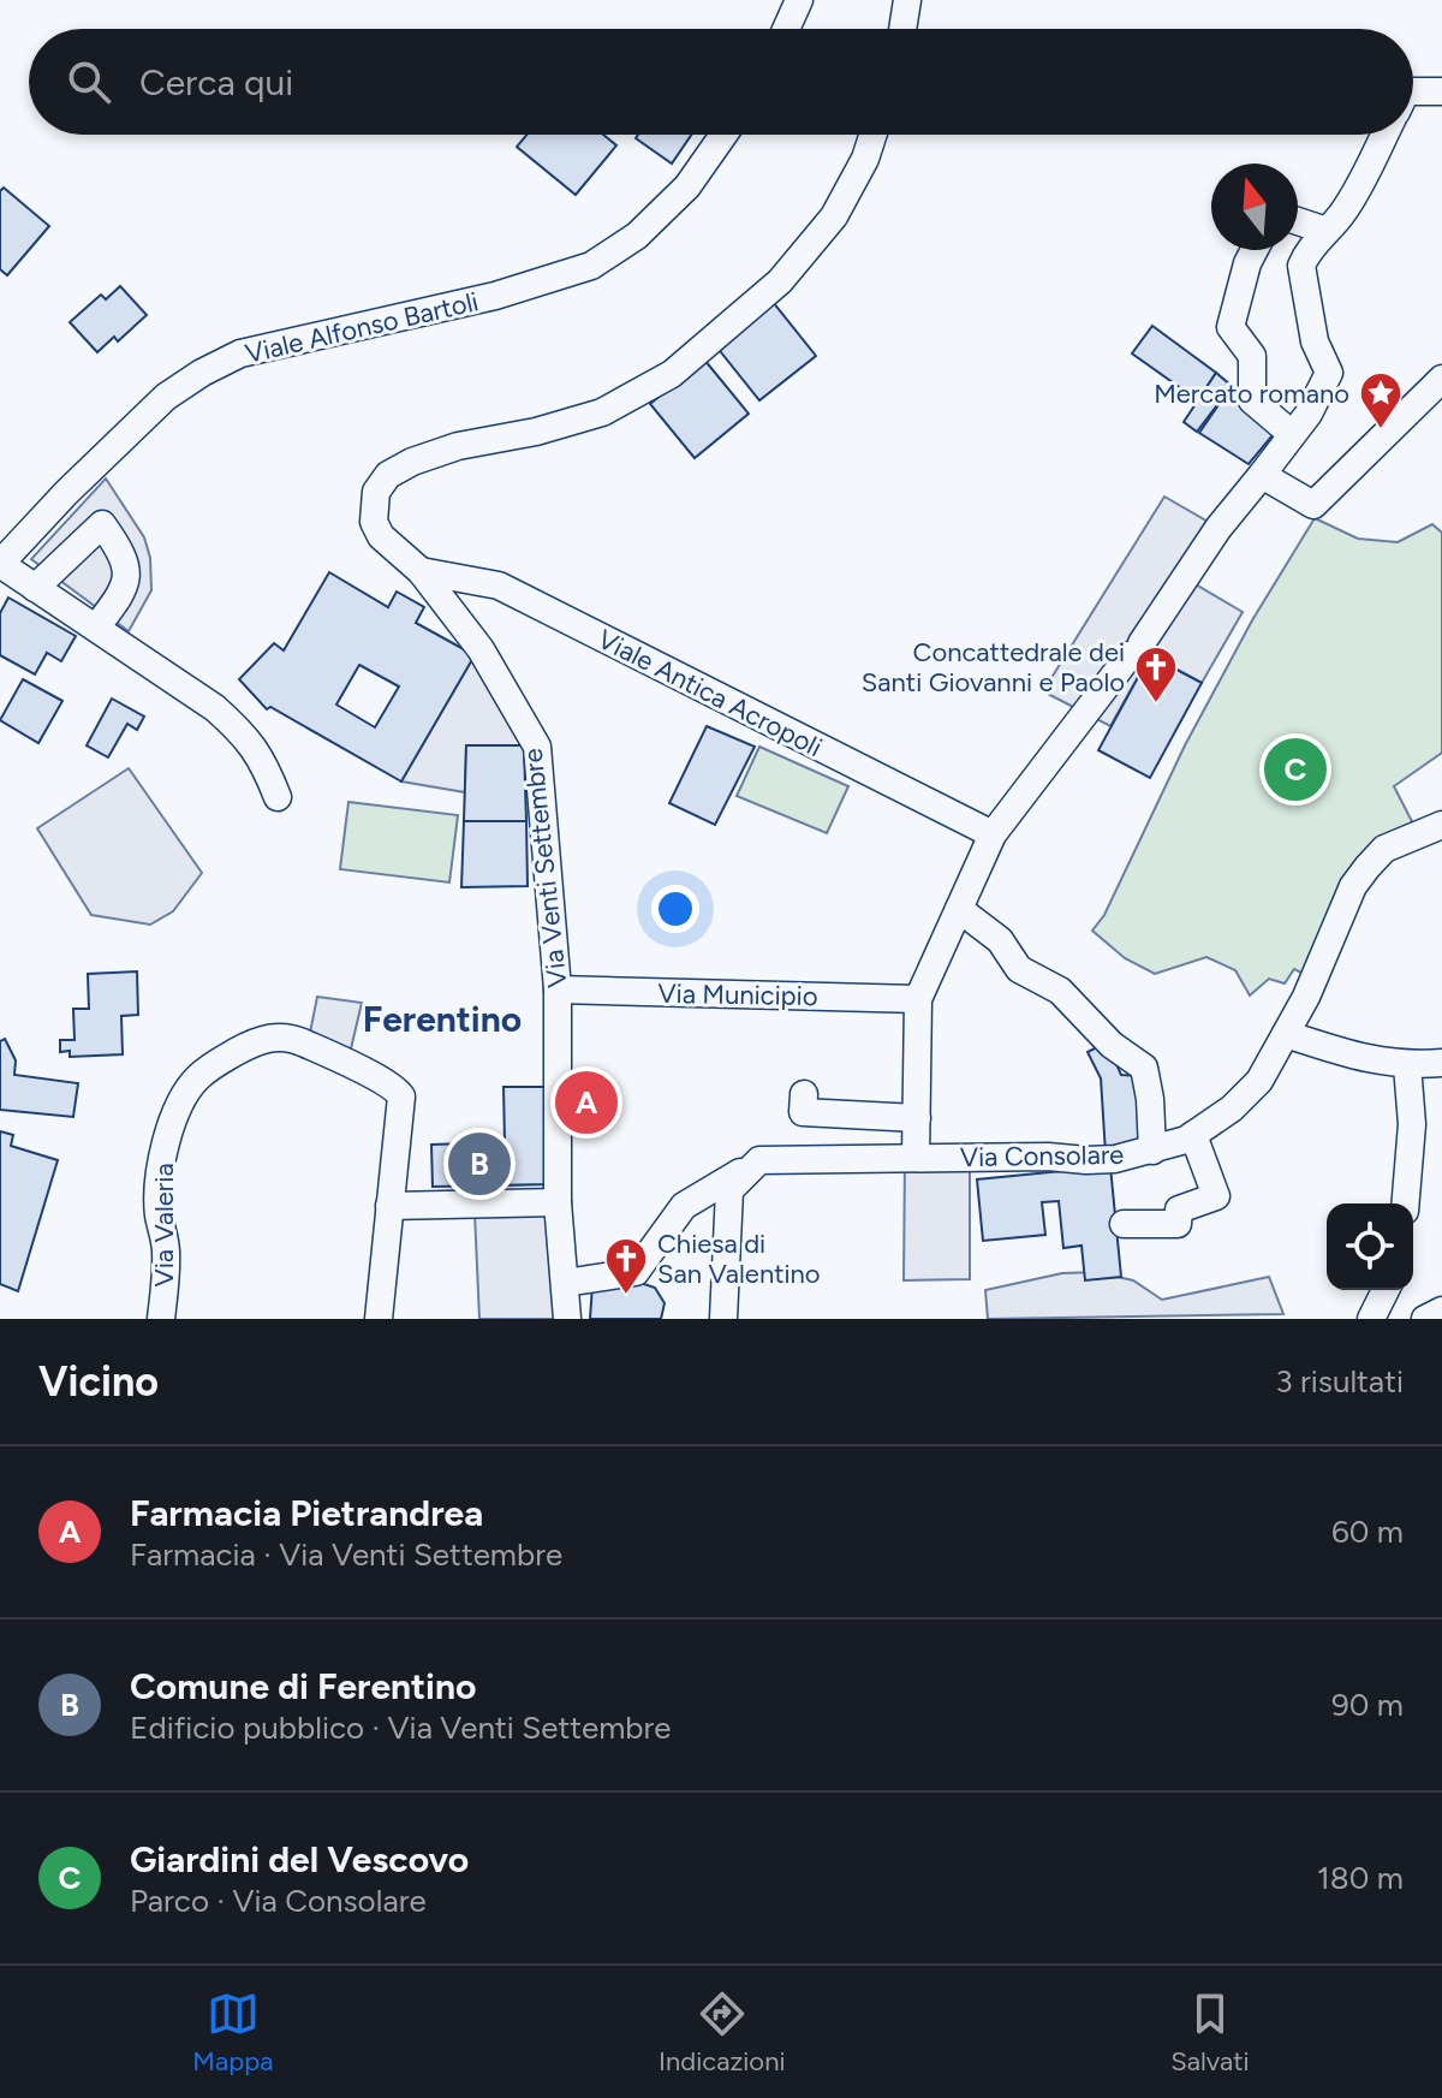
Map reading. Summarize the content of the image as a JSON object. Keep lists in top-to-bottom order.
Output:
{
  "streets": {
    "street": [
      "Viale Alfonso Bartoli",
      "Viale Antica Acropoli",
      "Via Venti Settembre",
      "Via Municipio",
      "Via Consolare",
      "Via Valeria"
    ]
  },
  "crossings": [
    ["Viale Antica Acropoli", "Via Venti Settembre"],
    ["Via Venti Settembre", "Via Municipio"]
  ],
  "districts": ["Ferentino"],
  "places": {
    "place": ["Mercato romano"],
    "church": ["Concattedrale dei Santi Giovanni e Paolo", "Chiesa di San Valentino"]
  },
  "north": "top",
  "page": {
    "search": "Cerca qui",
    "pins": ["C", "A", "B"],
    "heading": ["Vicino", "3 risultati"],
    "list": [
      {
        "mark": "A",
        "name": "Farmacia Pietrandrea",
        "note": "Farmacia · Via Venti Settembre",
        "value": "60 m"
      },
      {
        "mark": "B",
        "name": "Comune di Ferentino",
        "note": "Edificio pubblico · Via Venti Settembre",
        "value": "90 m"
      },
      {
        "mark": "C",
        "name": "Giardini del Vescovo",
        "note": "Parco · Via Consolare",
        "value": "180 m"
      }
    ],
    "nav": ["Mappa", "Indicazioni", "Salvati"]
  }
}
